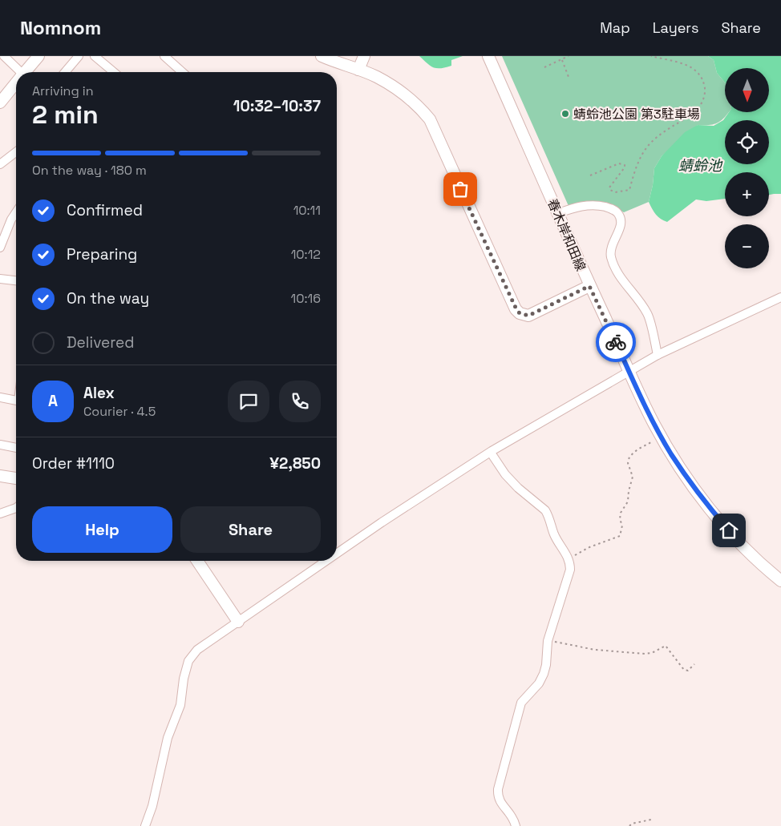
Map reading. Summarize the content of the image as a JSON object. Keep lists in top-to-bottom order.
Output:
{
  "streets": {
    "main road": ["春木岸和田線"]
  },
  "water": ["蜻蛉池"],
  "places": ["蜻蛉池公園 第3駐車場"],
  "north": "bottom",
  "page": {
    "header": "Nomnom",
    "nav": ["Map", "Layers", "Share"],
    "map_buttons": ["+", "−"],
    "heading": ["2 min", "Arriving in", "10:32–10:37"],
    "panel": [
      "Alex",
      "Courier · 4.5",
      "Order #1110",
      "¥2,850"
    ],
    "bar": "On the way · 180 m",
    "list": [
      ["Confirmed", "10:11"],
      ["Preparing", "10:12"],
      ["On the way", "10:16"],
      "Delivered"
    ],
    "round": "A",
    "buttons": ["Help", "Share"]
  }
}
